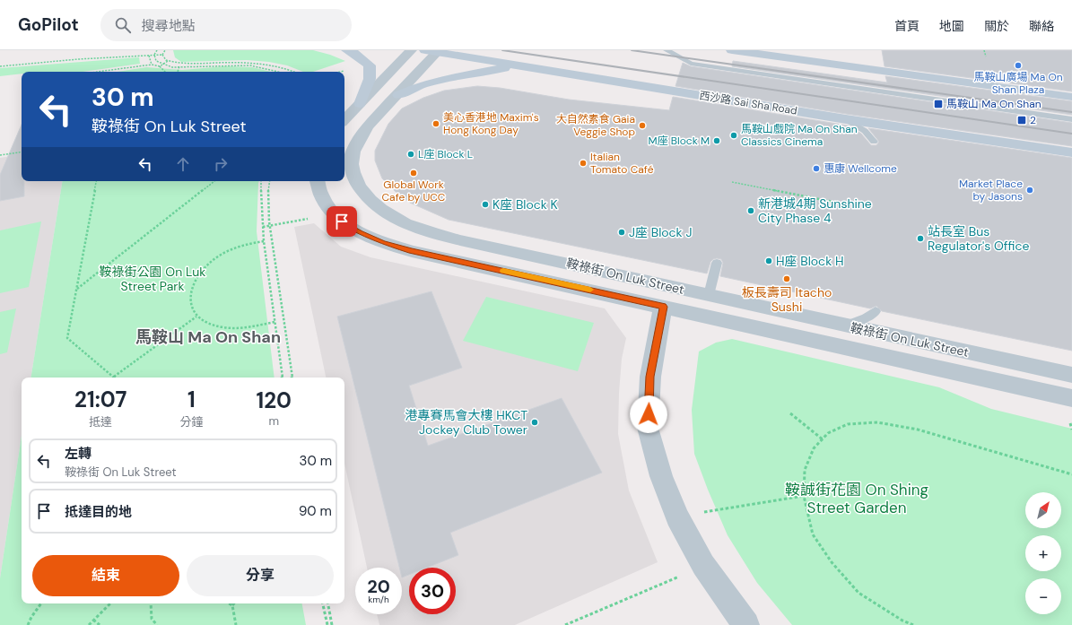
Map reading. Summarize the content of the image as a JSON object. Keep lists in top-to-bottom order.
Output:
{
  "streets": {
    "main road": ["西沙路 Sai Sha Road"],
    "street": ["鞍祿街 On Luk Street"]
  },
  "crossings": [
    ["西沙路 Sai Sha Road", "鞍祿街 On Luk Street"]
  ],
  "districts": ["馬鞍山 Ma On Shan"],
  "parks": ["鞍祿街公園 On Luk Street Park", "鞍誠街花園 On Shing Street Garden"],
  "places": {
    "other": [
      "馬鞍山廣場 Ma On Shan Plaza",
      "美心香港地 Maxim's Hong Kong Day",
      "大自然素食 Gaia Veggie Shop",
      "馬鞍山戲院 Ma On Shan Classics Cinema",
      "M座 Block M",
      "L座 Block L",
      "Italian Tomato Café",
      "惠康 Wellcome",
      "Global Work Cafe by UCC",
      "Market Place by Jasons",
      "K座 Block K",
      "新港城4期 Sunshine City Phase 4",
      "J座 Block J",
      "站長室 Bus Regulator's Office",
      "H座 Block H",
      "板長壽司 Itacho Sushi",
      "港專賽馬會大樓 HKCT Jockey Club Tower"
    ],
    "transit": ["馬鞍山 Ma On Shan", "2"]
  },
  "north": "top right",
  "page": {
    "header": "GoPilot",
    "search": "搜尋地點",
    "nav": [
      "首頁",
      "地圖",
      "關於",
      "聯絡"
    ],
    "turn": ["30 m", "鞍祿街 On Luk Street"],
    "eta": [
      "21:07",
      "抵達",
      "1",
      "分鐘",
      "120",
      "m"
    ],
    "list": [
      {
        "name": "左轉",
        "note": "鞍祿街 On Luk Street",
        "value": "30 m"
      },
      {
        "name": "抵達目的地",
        "value": "90 m"
      }
    ],
    "map_buttons": ["+", "−"],
    "buttons": ["結束", "分享"],
    "speed": "20 km/h",
    "limit": "30"
  }
}
